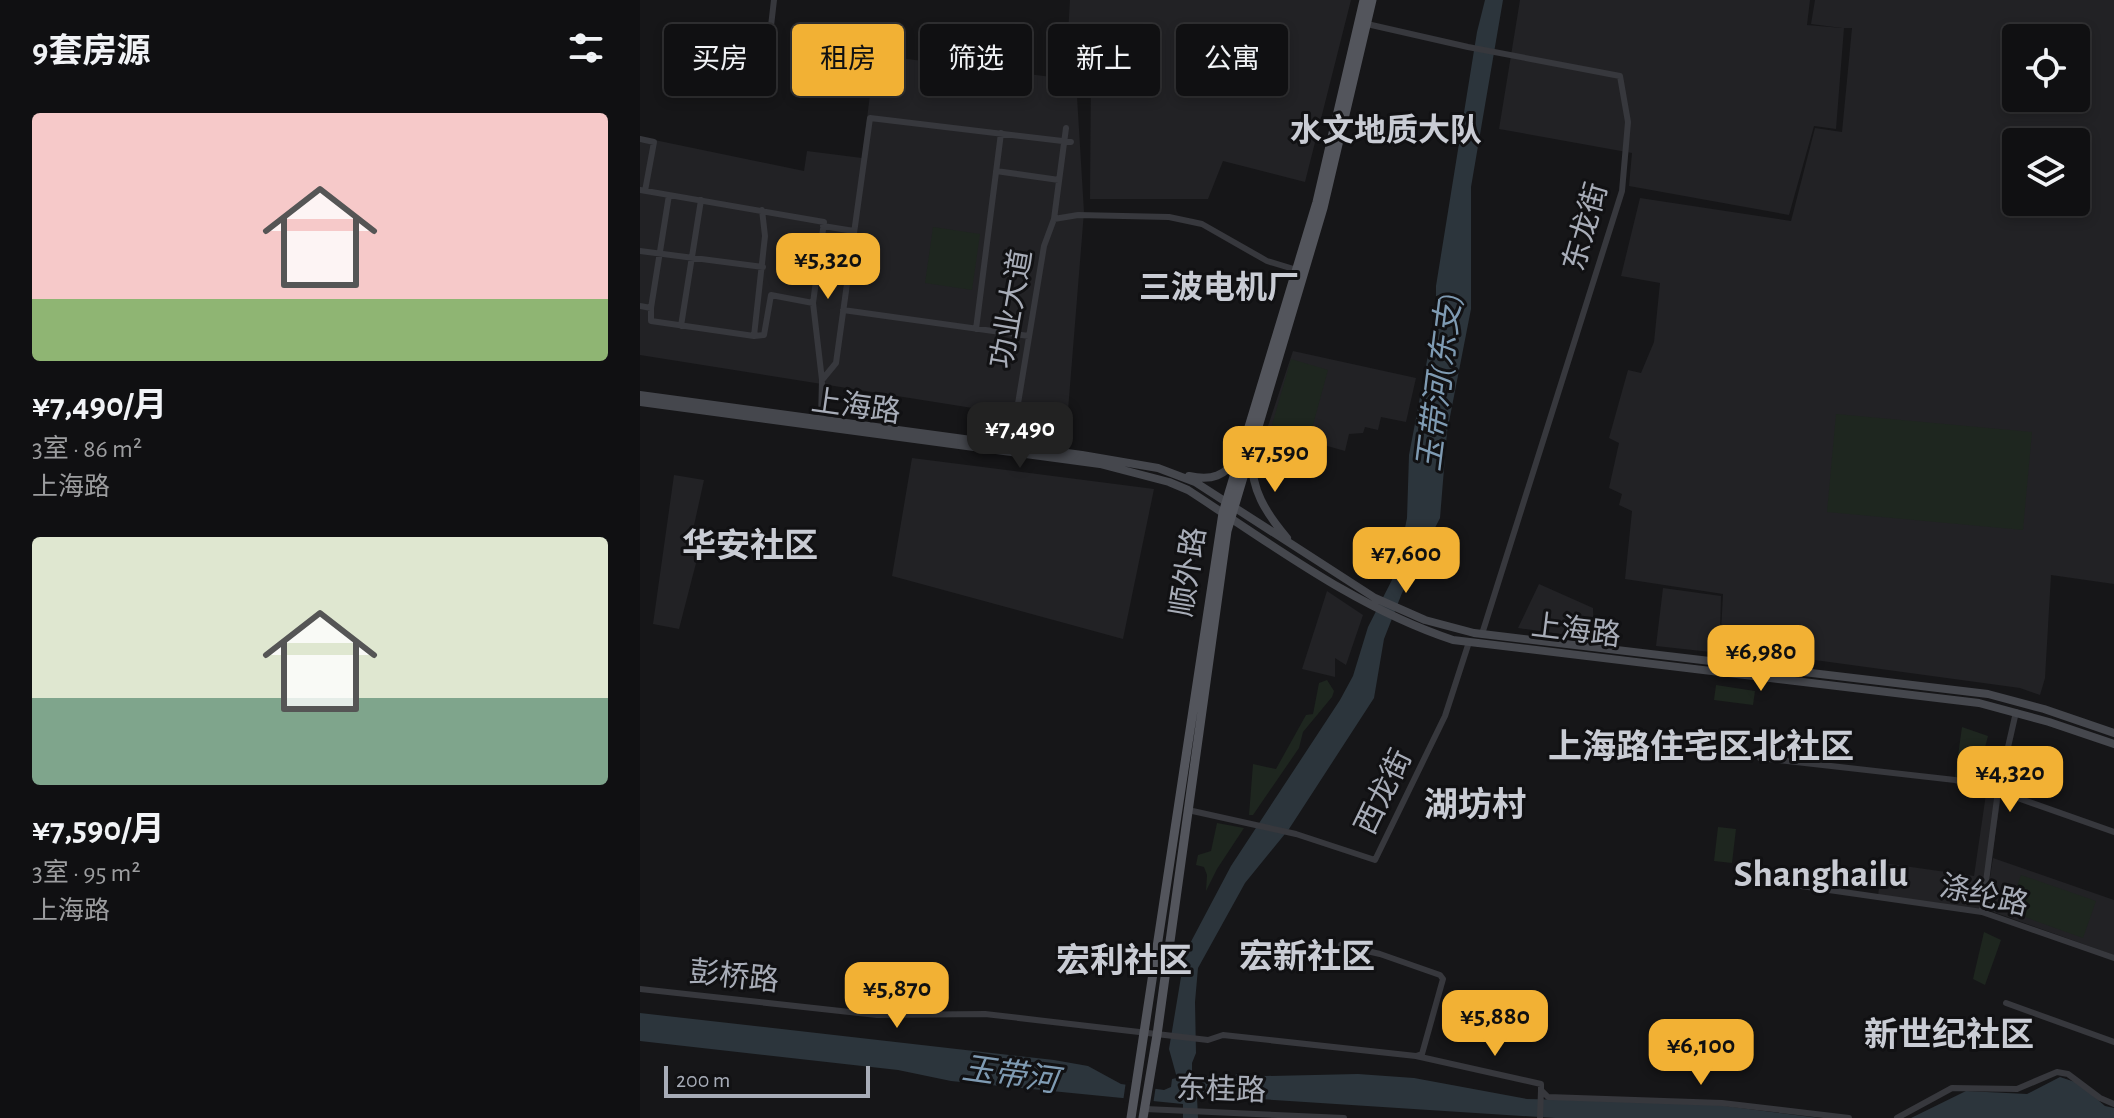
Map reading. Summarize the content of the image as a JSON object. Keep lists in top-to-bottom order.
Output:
{
  "streets": {
    "main road": ["上海路", "顺外路"],
    "street": [
      "东龙街",
      "功业大道",
      "西龙街",
      "涤纶路",
      "彭桥路",
      "东桂路"
    ]
  },
  "crossings": [
    ["东龙街", "上海路"],
    ["东龙街", "顺外路"],
    ["功业大道", "上海路"],
    ["上海路", "顺外路"],
    ["上海路", "西龙街"],
    ["顺外路", "西龙街"],
    ["顺外路", "彭桥路"],
    ["顺外路", "东桂路"]
  ],
  "districts": [
    "水文地质大队",
    "三波电机厂",
    "华安社区",
    "上海路住宅区北社区",
    "湖坊村",
    "Shanghailu",
    "宏新社区",
    "宏利社区",
    "新世纪社区"
  ],
  "water": ["玉带河(东支)", "玉带河"],
  "scale_bar": "200 m",
  "page": {
    "heading": "9套房源",
    "chip": [
      "买房",
      "租房",
      "筛选",
      "新上",
      "公寓"
    ],
    "list": [
      {
        "name": "¥7,490/月",
        "note": "3室 · 86 m² · 上海路"
      },
      {
        "name": "¥7,590/月",
        "note": "3室 · 95 m² · 上海路"
      }
    ],
    "price": [
      "¥5,320",
      "¥7,490",
      "¥7,590",
      "¥7,600",
      "¥6,980",
      "¥4,320",
      "¥5,870",
      "¥5,880",
      "¥6,100"
    ],
    "scale": "200 m"
  }
}
